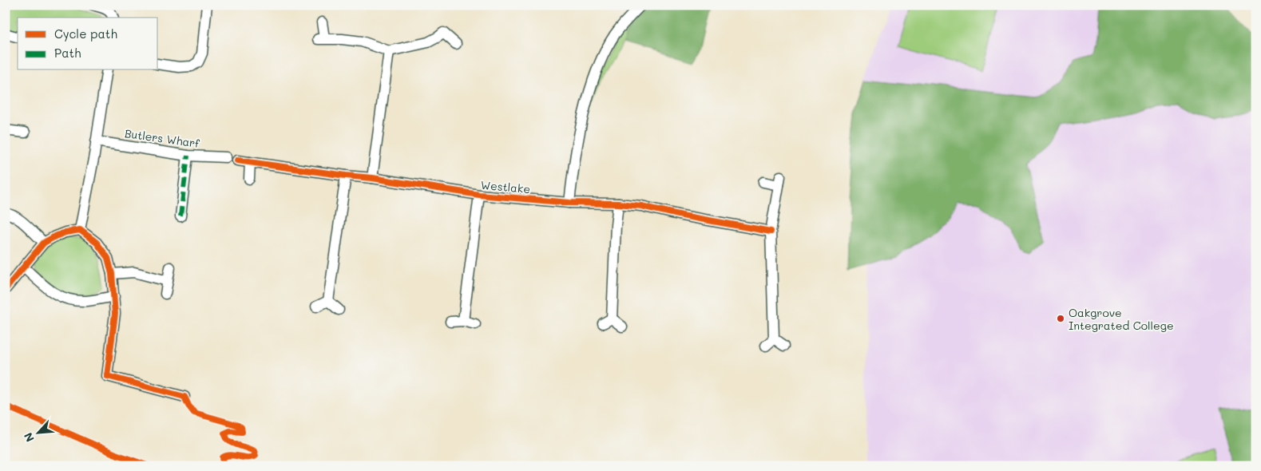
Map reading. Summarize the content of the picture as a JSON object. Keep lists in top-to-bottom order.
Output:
{
  "streets": {
    "street": ["Butlers Wharf", "Westlake"]
  },
  "places": ["Oakgrove Integrated College"],
  "legend": ["Cycle path", "Path"],
  "north": "bottom left"
}
